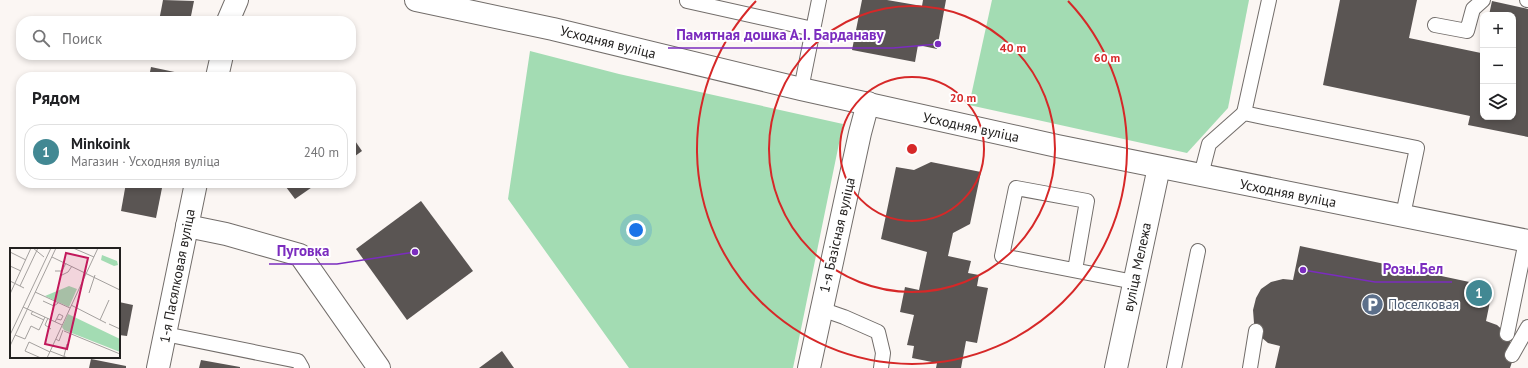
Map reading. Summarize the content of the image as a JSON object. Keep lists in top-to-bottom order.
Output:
{
  "streets": {
    "street": [
      "Усходняя вуліца",
      "1-я Базісная вуліца",
      "вуліца Мележа",
      "1-я Пасялковая вуліца"
    ]
  },
  "crossings": [
    ["Усходняя вуліца", "1-я Базісная вуліца"],
    ["Усходняя вуліца", "вуліца Мележа"]
  ],
  "places": {
    "other": ["Памятная дошка А.І. Барданаву", "Пуговка", "Розы.Бел"],
    "parking": ["Поселковая"]
  },
  "page": {
    "map_buttons": ["+", "−"],
    "search": "Поиск",
    "heading": "Рядом",
    "list": [
      {
        "mark": "1",
        "name": "Minkoink",
        "note": "Магазин · Усходняя вуліца",
        "value": "240 m"
      }
    ],
    "pins": "1"
  },
  "rings": ["40 m", "60 m", "20 m"]
}
